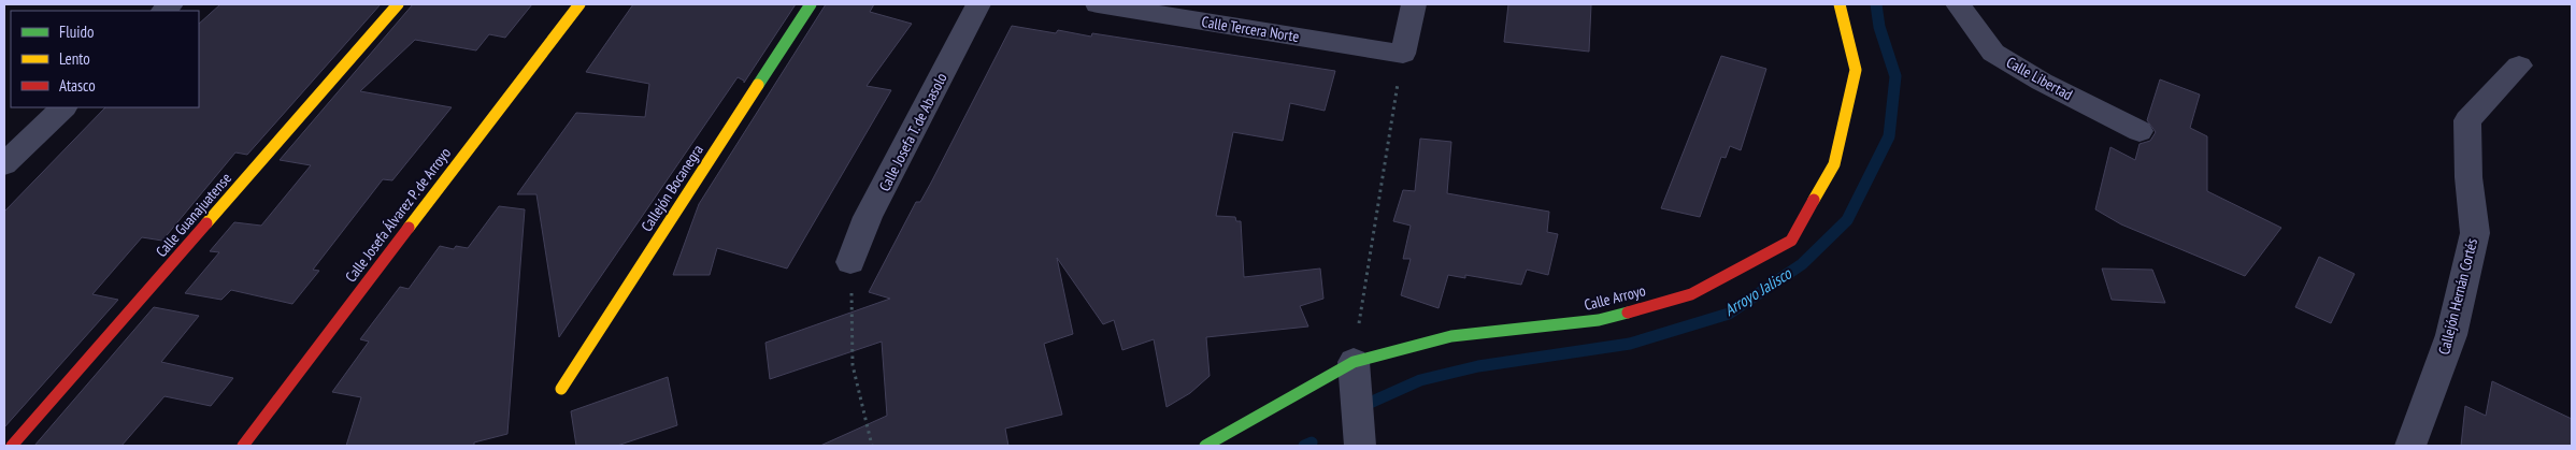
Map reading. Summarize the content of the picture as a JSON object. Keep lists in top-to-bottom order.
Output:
{
  "streets": {
    "street": [
      "Calle Tercera Norte",
      "Calle Libertad",
      "Calle Josefa T. de Abasolo",
      "Callejón Bocanegra",
      "Calle Guanajuatense",
      "Calle Josefa Álvarez P. de Arroyo",
      "Callejón Hernán Cortés",
      "Calle Arroyo"
    ]
  },
  "water": ["Arroyo Jalisco"],
  "legend": ["Fluido", "Lento", "Atasco"]
}
